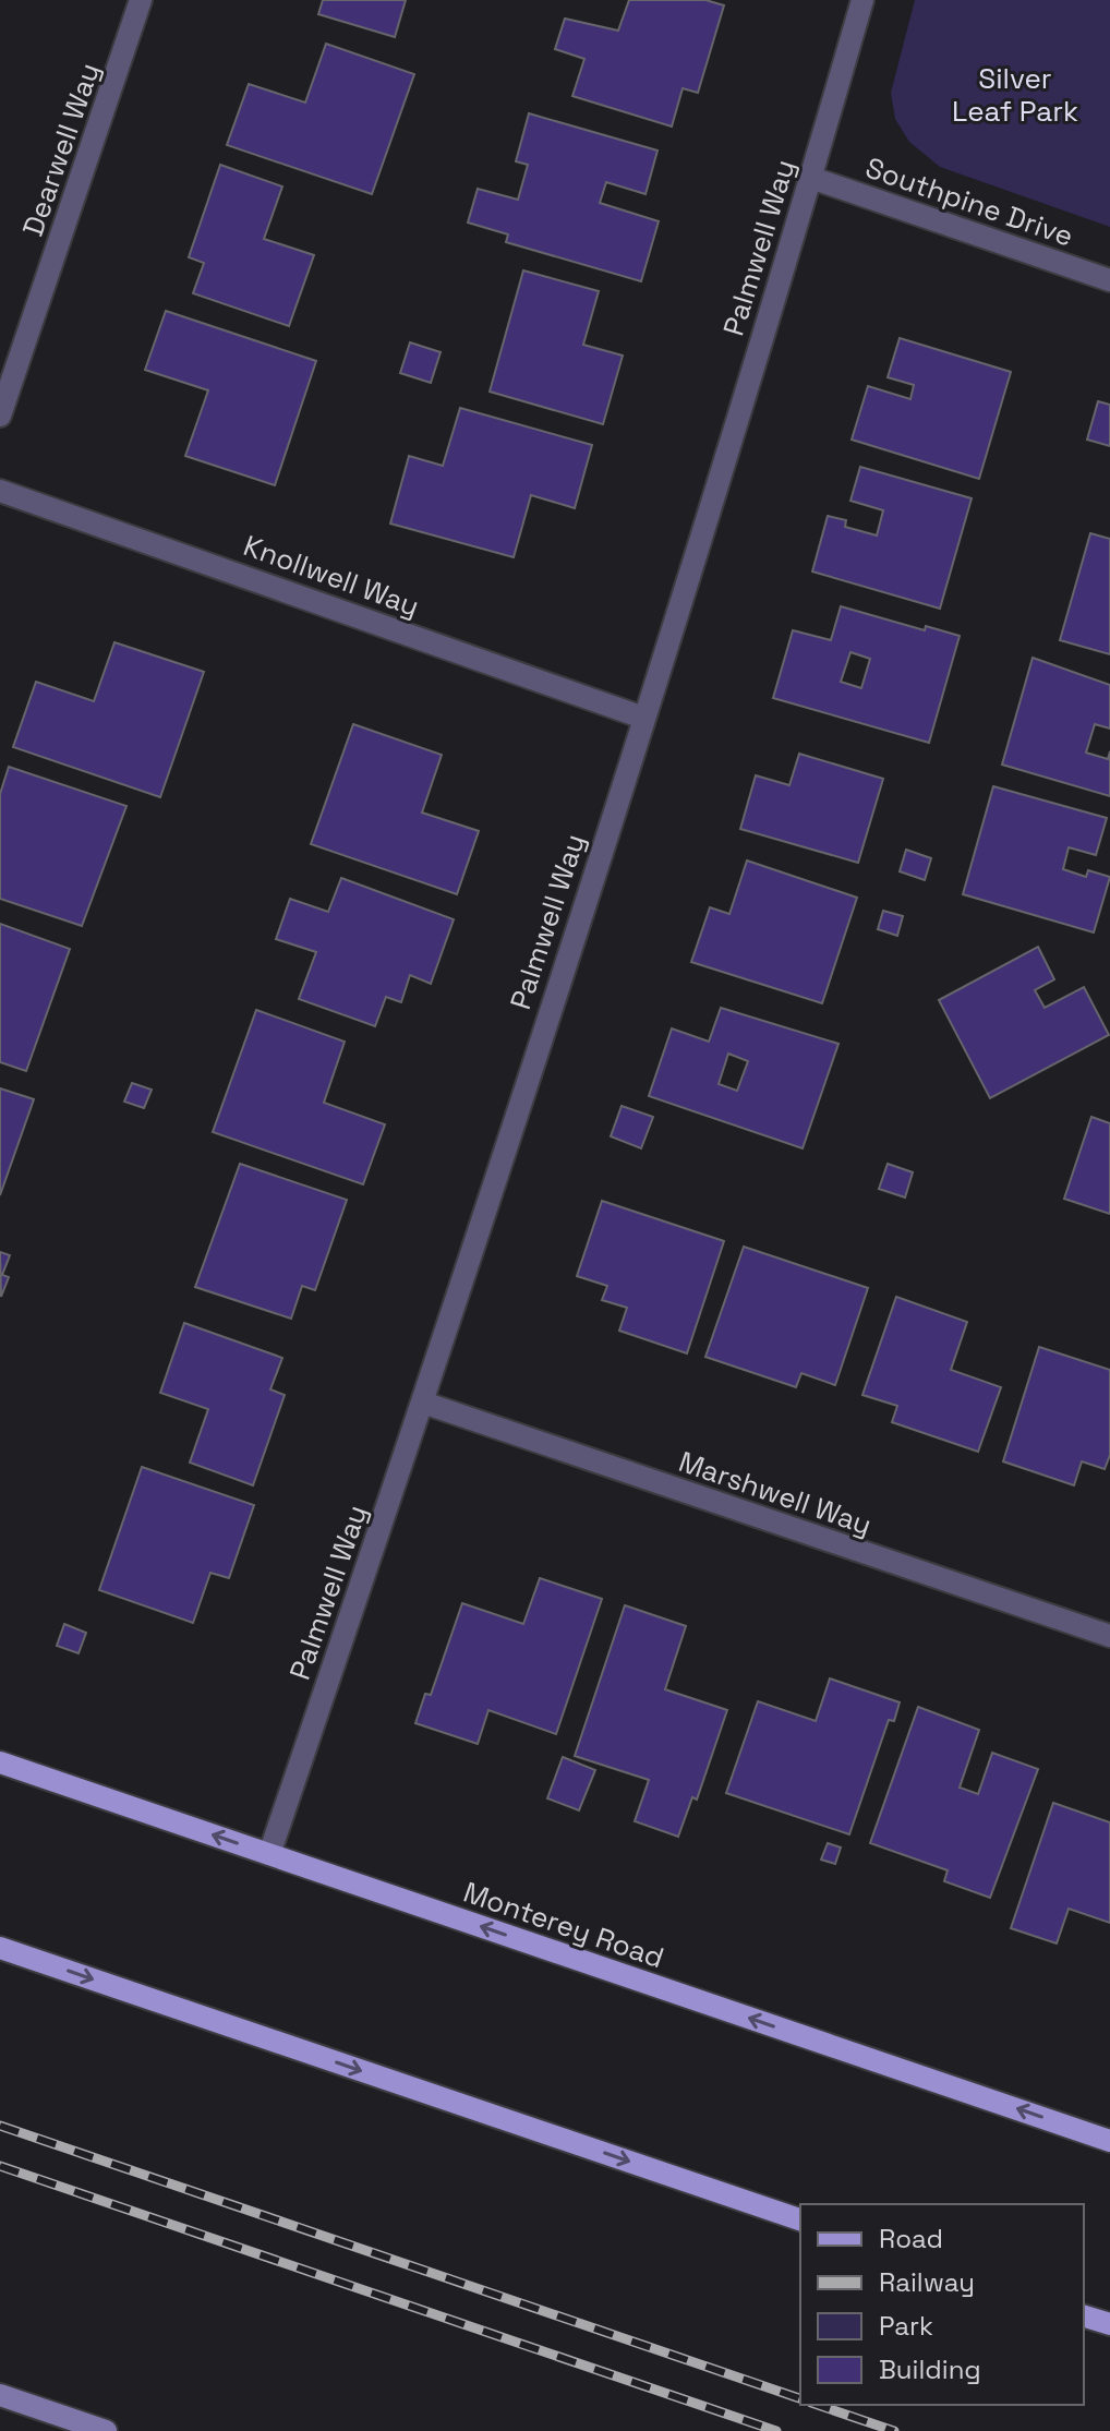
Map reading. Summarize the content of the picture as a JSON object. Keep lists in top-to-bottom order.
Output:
{
  "streets": {
    "main road": ["Monterey Road"],
    "street": [
      "Dearwell Way",
      "Southpine Drive",
      "Palmwell Way",
      "Knollwell Way",
      "Marshwell Way"
    ]
  },
  "crossings": [
    ["Southpine Drive", "Palmwell Way"],
    ["Palmwell Way", "Knollwell Way"],
    ["Palmwell Way", "Marshwell Way"],
    ["Palmwell Way", "Monterey Road"]
  ],
  "parks": ["Silver Leaf Park"],
  "legend": [
    "Road",
    "Railway",
    "Park",
    "Building"
  ]
}
